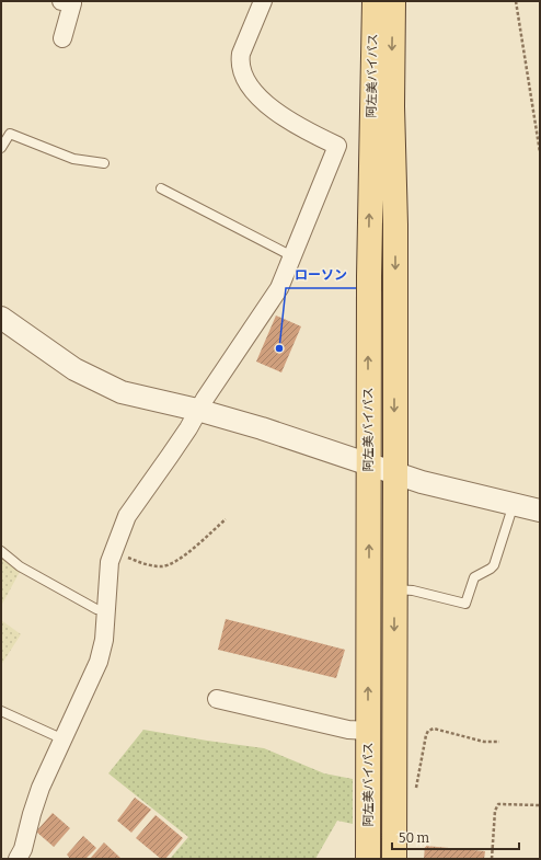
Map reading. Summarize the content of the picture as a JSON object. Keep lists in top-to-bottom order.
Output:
{
  "streets": {
    "main road": ["阿左美バイパス"]
  },
  "places": ["ローソン"],
  "scale_bar": "50 m"
}
